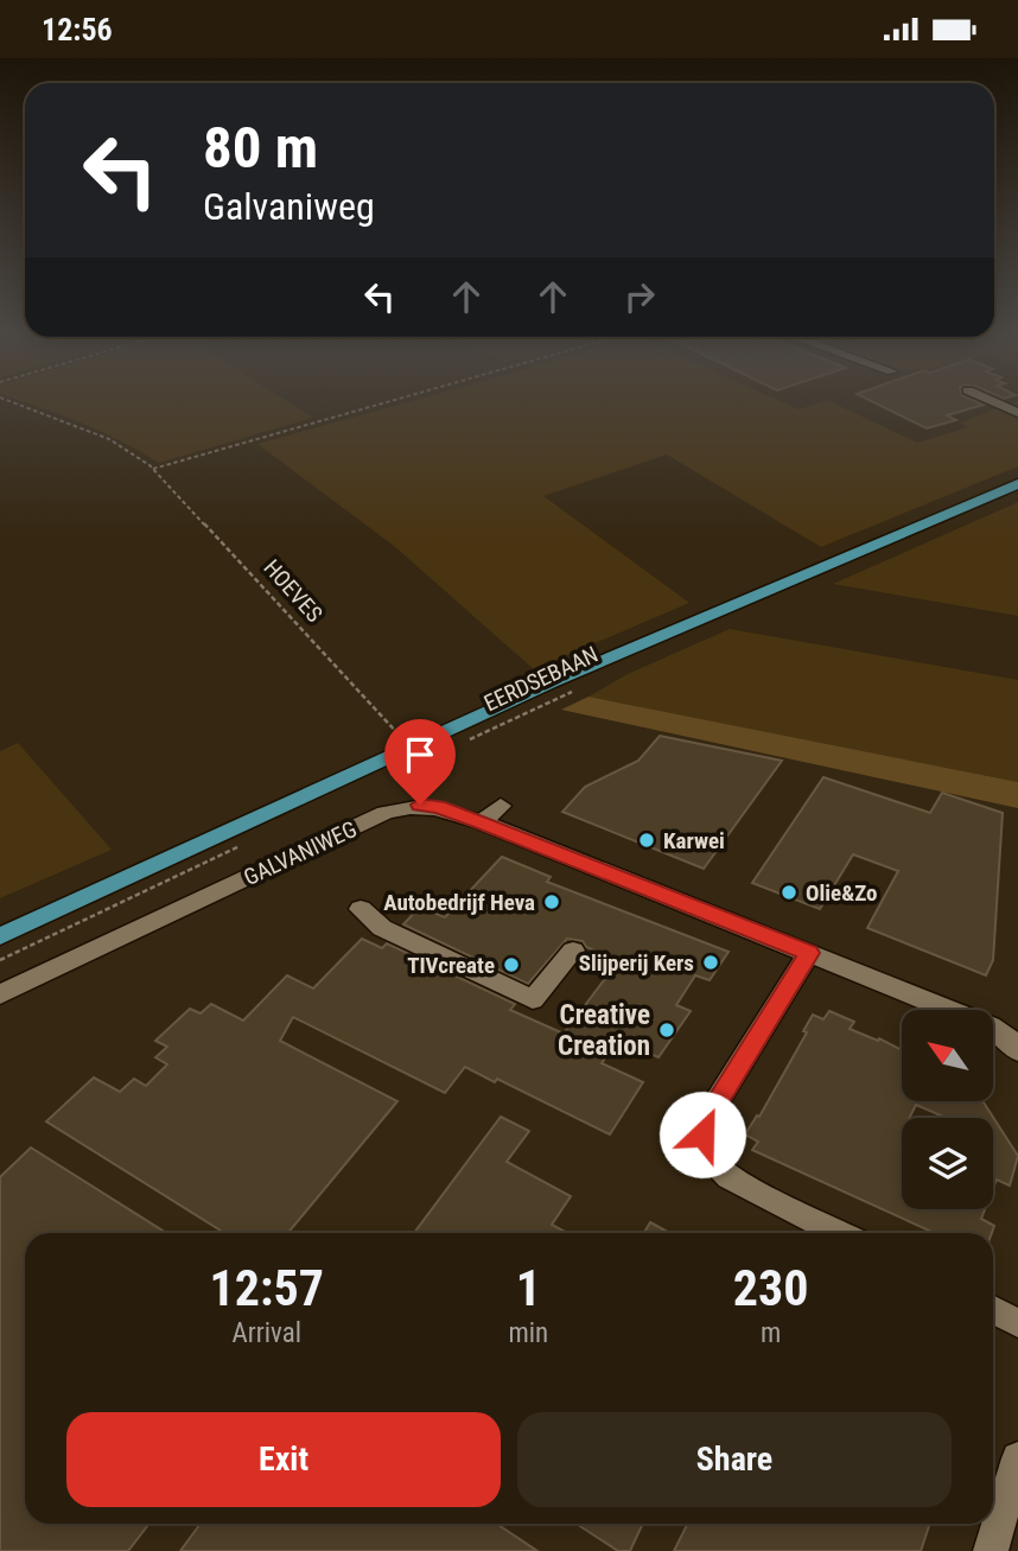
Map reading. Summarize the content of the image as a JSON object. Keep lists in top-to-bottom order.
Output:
{
  "streets": {
    "main road": ["EERDSEBAAN"],
    "street": ["GALVANIWEG"],
    "path": ["HOEVES"]
  },
  "places": [
    "Karwei",
    "Olie&Zo",
    "Autobedrijf Heva",
    "Slijperij Kers",
    "TIVcreate",
    "Creative Creation"
  ],
  "north": "top left",
  "page": {
    "status": "12:56",
    "turn": ["80 m", "Galvaniweg"],
    "eta": [
      "12:57",
      "Arrival",
      "1",
      "min",
      "230",
      "m"
    ],
    "buttons": ["Exit", "Share"]
  }
}
